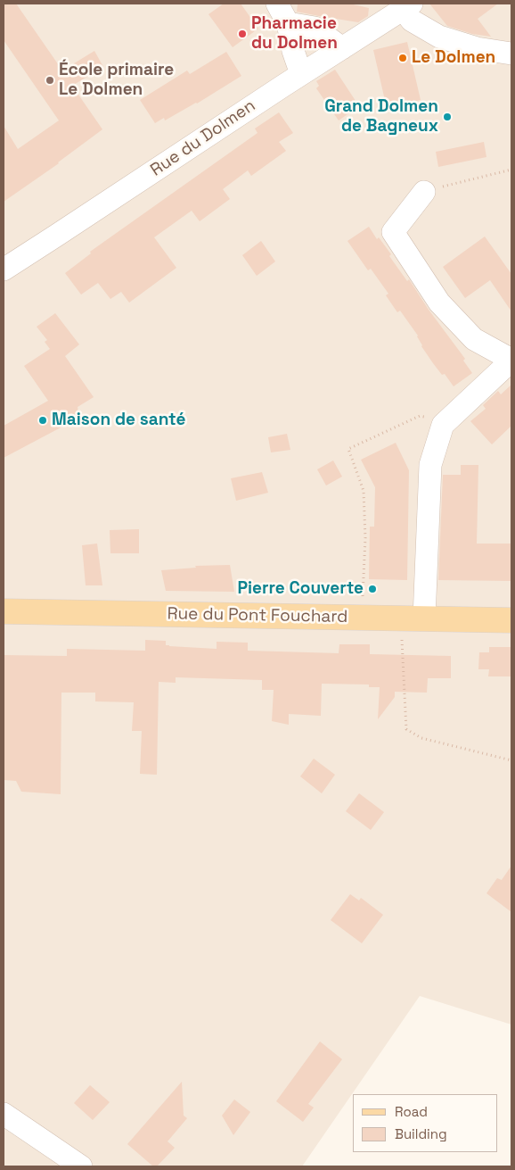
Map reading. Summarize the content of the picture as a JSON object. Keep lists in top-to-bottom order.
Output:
{
  "streets": {
    "main road": ["Rue du Pont Fouchard"],
    "street": ["Rue du Dolmen"]
  },
  "places": [
    "Pharmacie du Dolmen",
    "Le Dolmen",
    "École primaire Le Dolmen",
    "Grand Dolmen de Bagneux",
    "Maison de santé",
    "Pierre Couverte"
  ],
  "legend": ["Road", "Building"]
}
